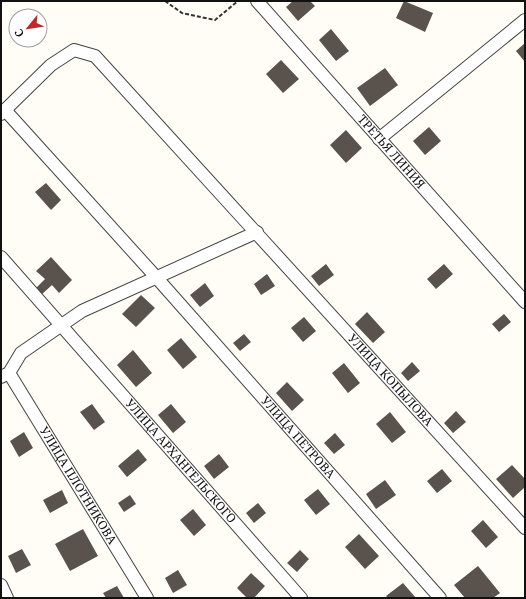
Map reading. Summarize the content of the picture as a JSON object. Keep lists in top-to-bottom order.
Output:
{
  "streets": {
    "street": [
      "ТРЕТЬЯ ЛИНИЯ",
      "УЛИЦА КОПЫЛОВА",
      "УЛИЦА ПЕТРОВА",
      "УЛИЦА АРХАНГЕЛЬСКОГО",
      "УЛИЦА ПЛОТНИКОВА"
    ]
  },
  "crossings": [
    ["УЛИЦА КОПЫЛОВА", "УЛИЦА ПЕТРОВА"]
  ],
  "north": "bottom left"
}
